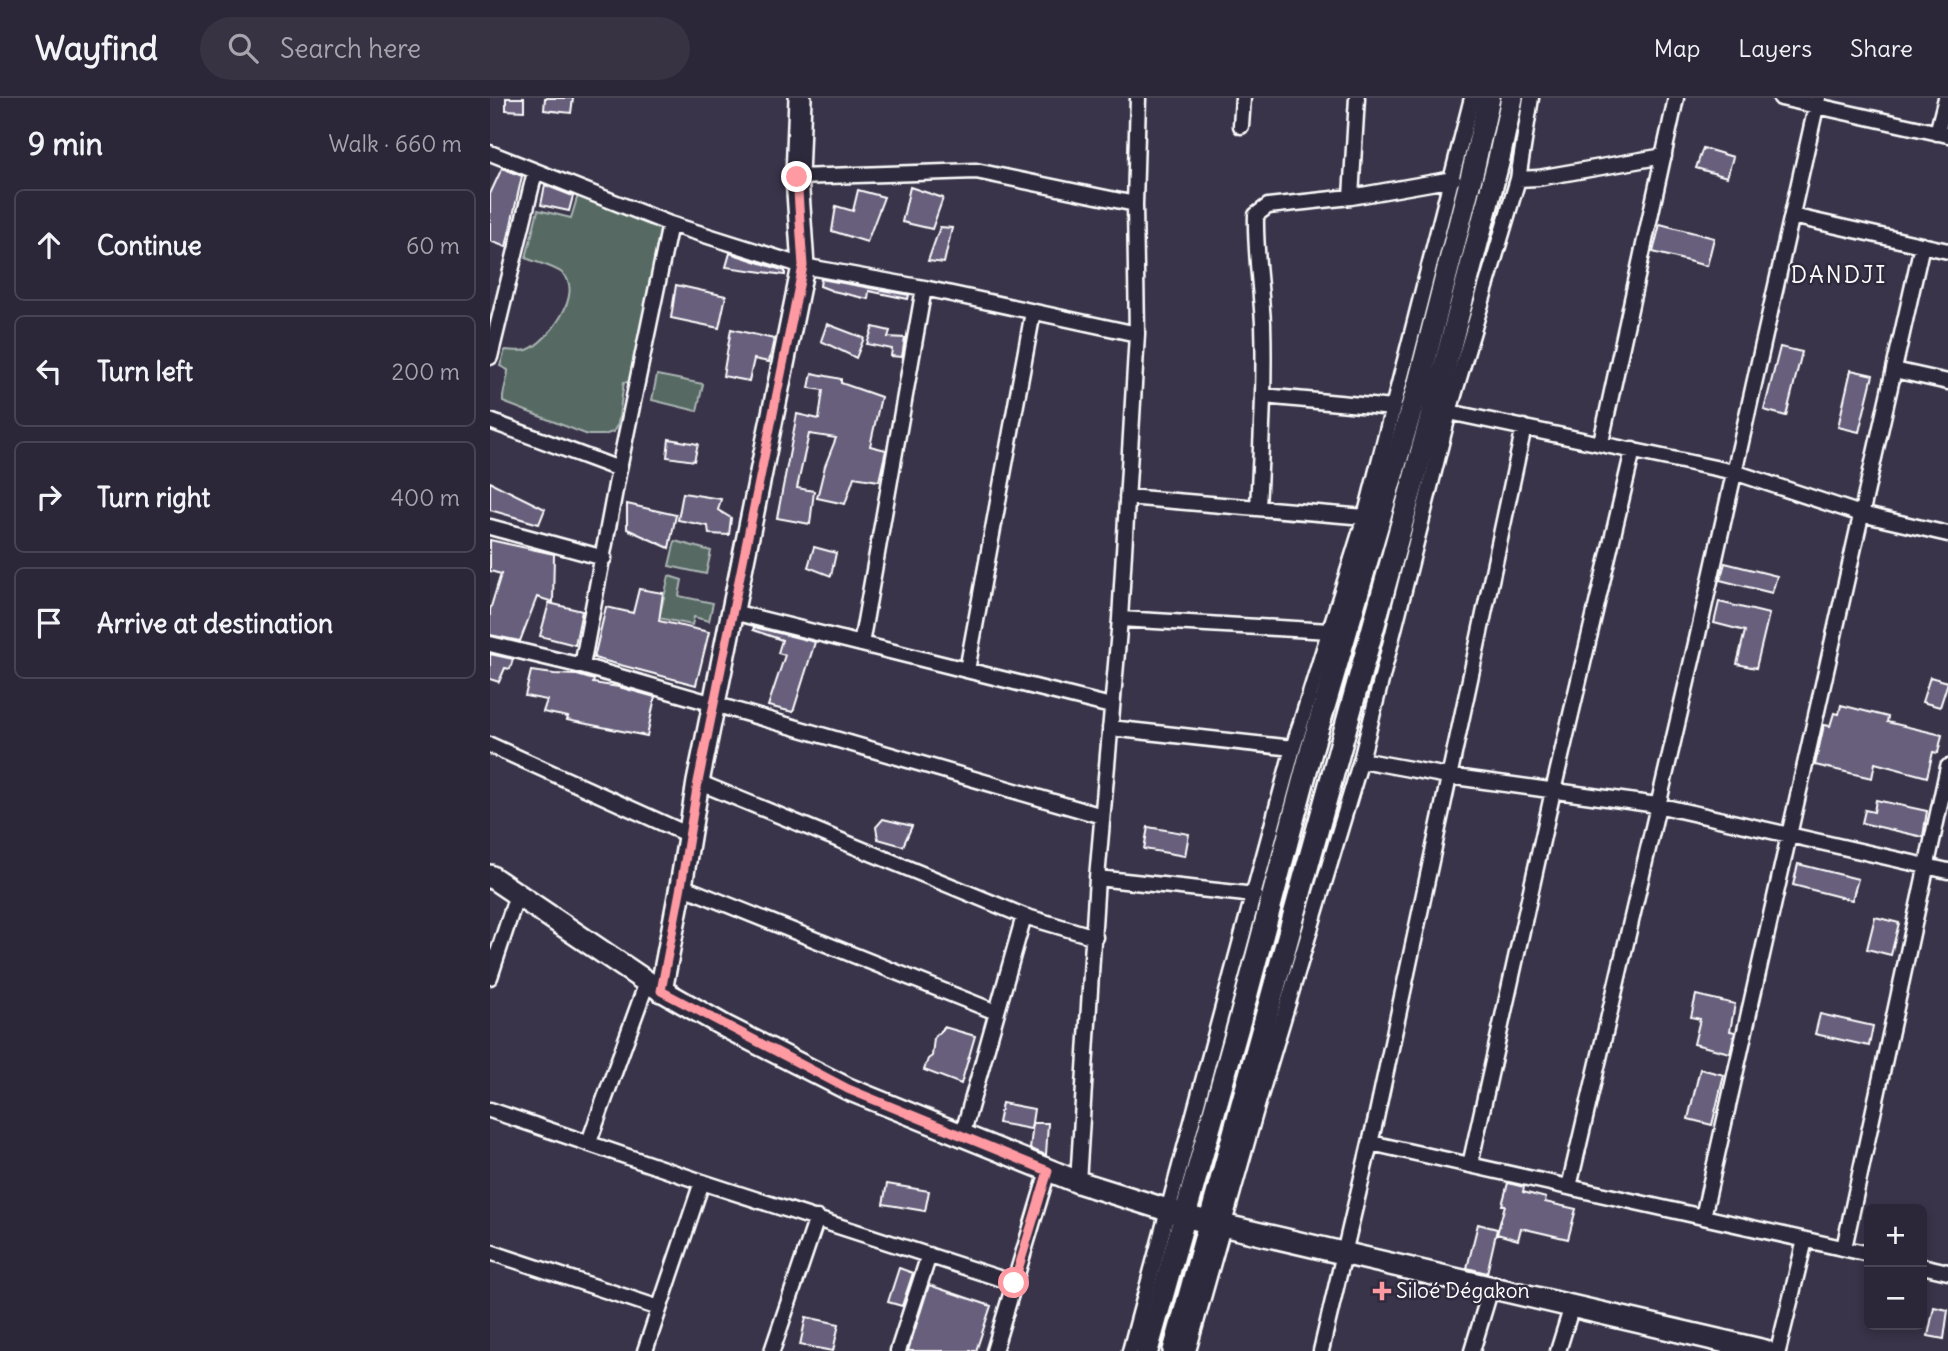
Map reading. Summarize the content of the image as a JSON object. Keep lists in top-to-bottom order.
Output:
{
  "districts": ["DANDJI"],
  "places": {
    "health": ["Siloé Dégakon"]
  },
  "page": {
    "header": "Wayfind",
    "search": "Search here",
    "nav": ["Map", "Layers", "Share"],
    "heading": ["9 min", "Walk · 660 m"],
    "list": [
      ["Continue", "60 m"],
      ["Turn left", "200 m"],
      ["Turn right", "400 m"],
      "Arrive at destination"
    ],
    "map_buttons": ["+", "−"]
  }
}
